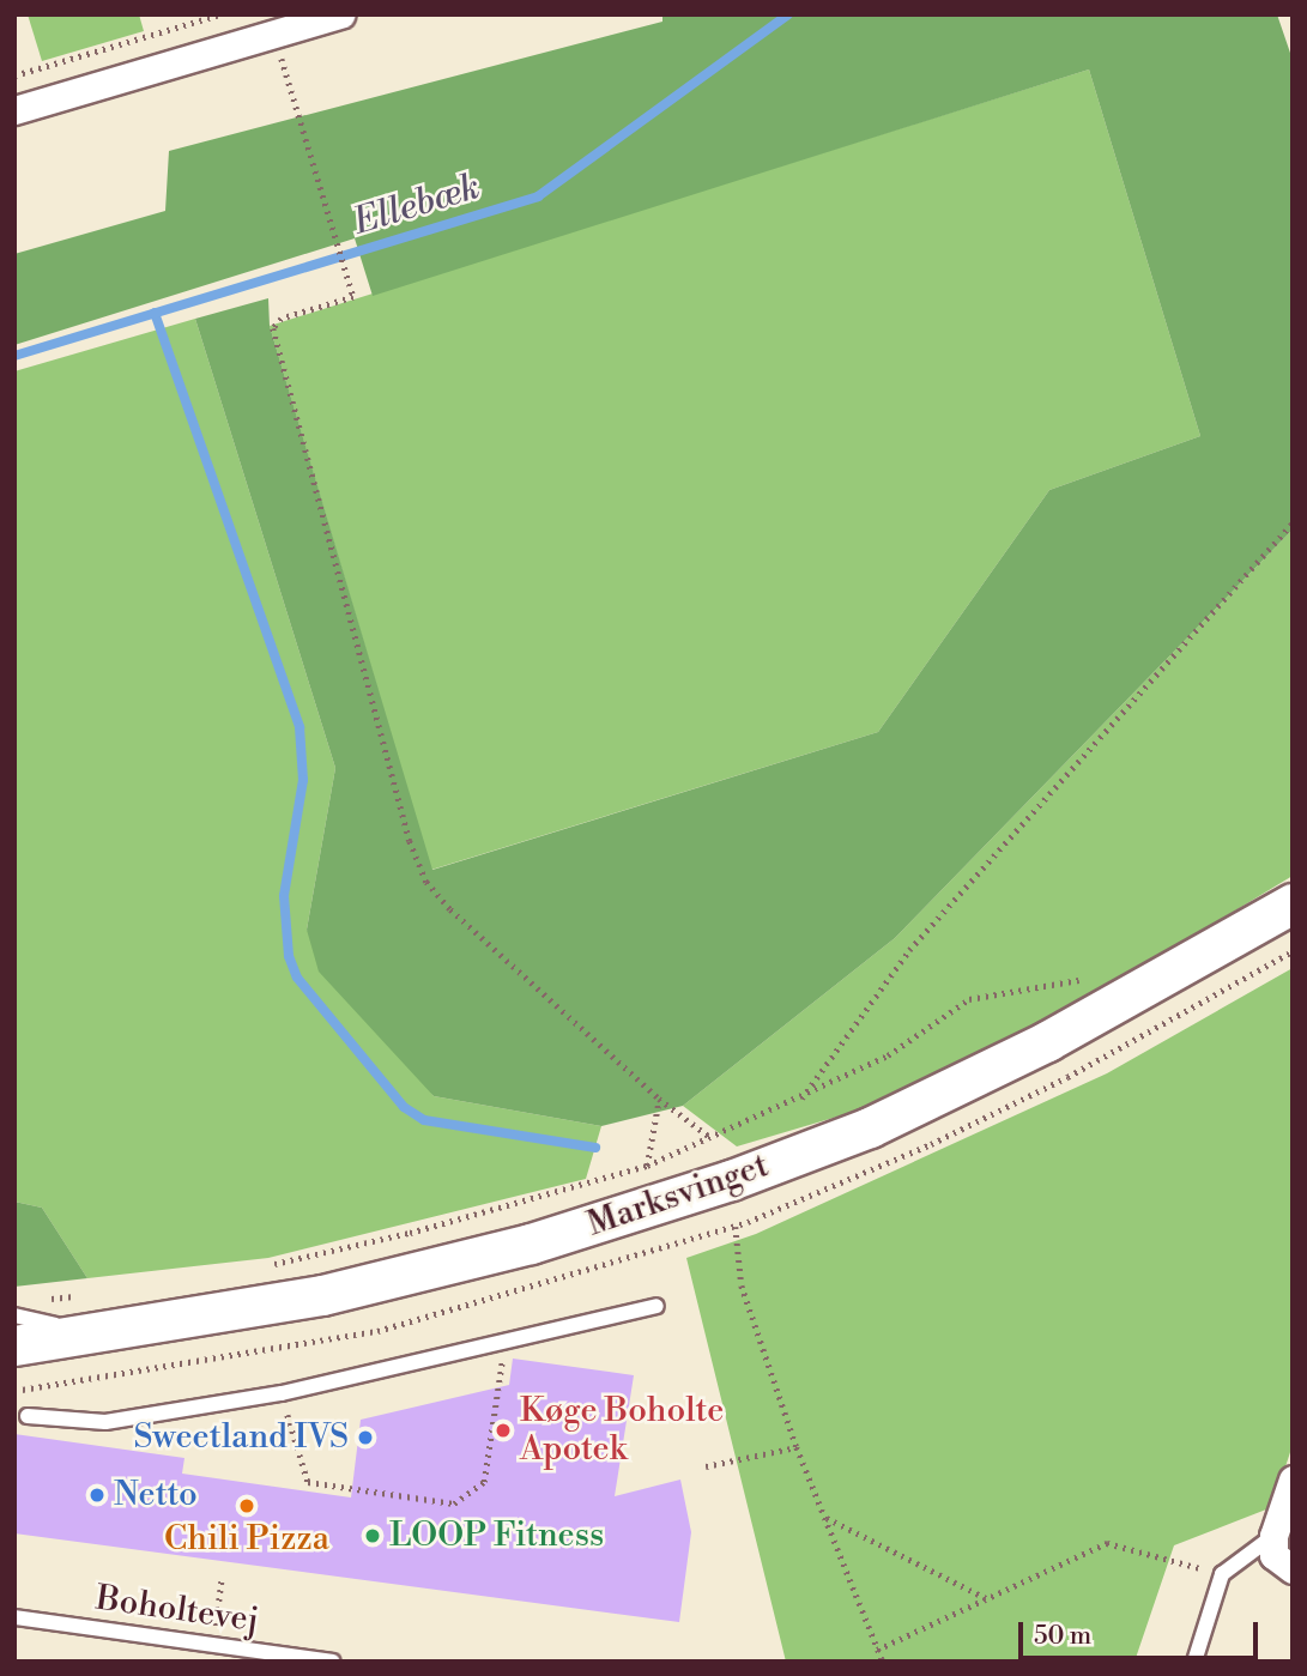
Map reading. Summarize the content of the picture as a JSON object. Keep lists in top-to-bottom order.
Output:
{
  "streets": {
    "street": ["Marksvinget"],
    "lane": ["Boholtevej"]
  },
  "water": ["Ellebæk"],
  "places": [
    "Køge Boholte Apotek",
    "Sweetland IVS",
    "Netto",
    "Chili Pizza",
    "LOOP Fitness"
  ],
  "scale_bar": "50 m"
}
